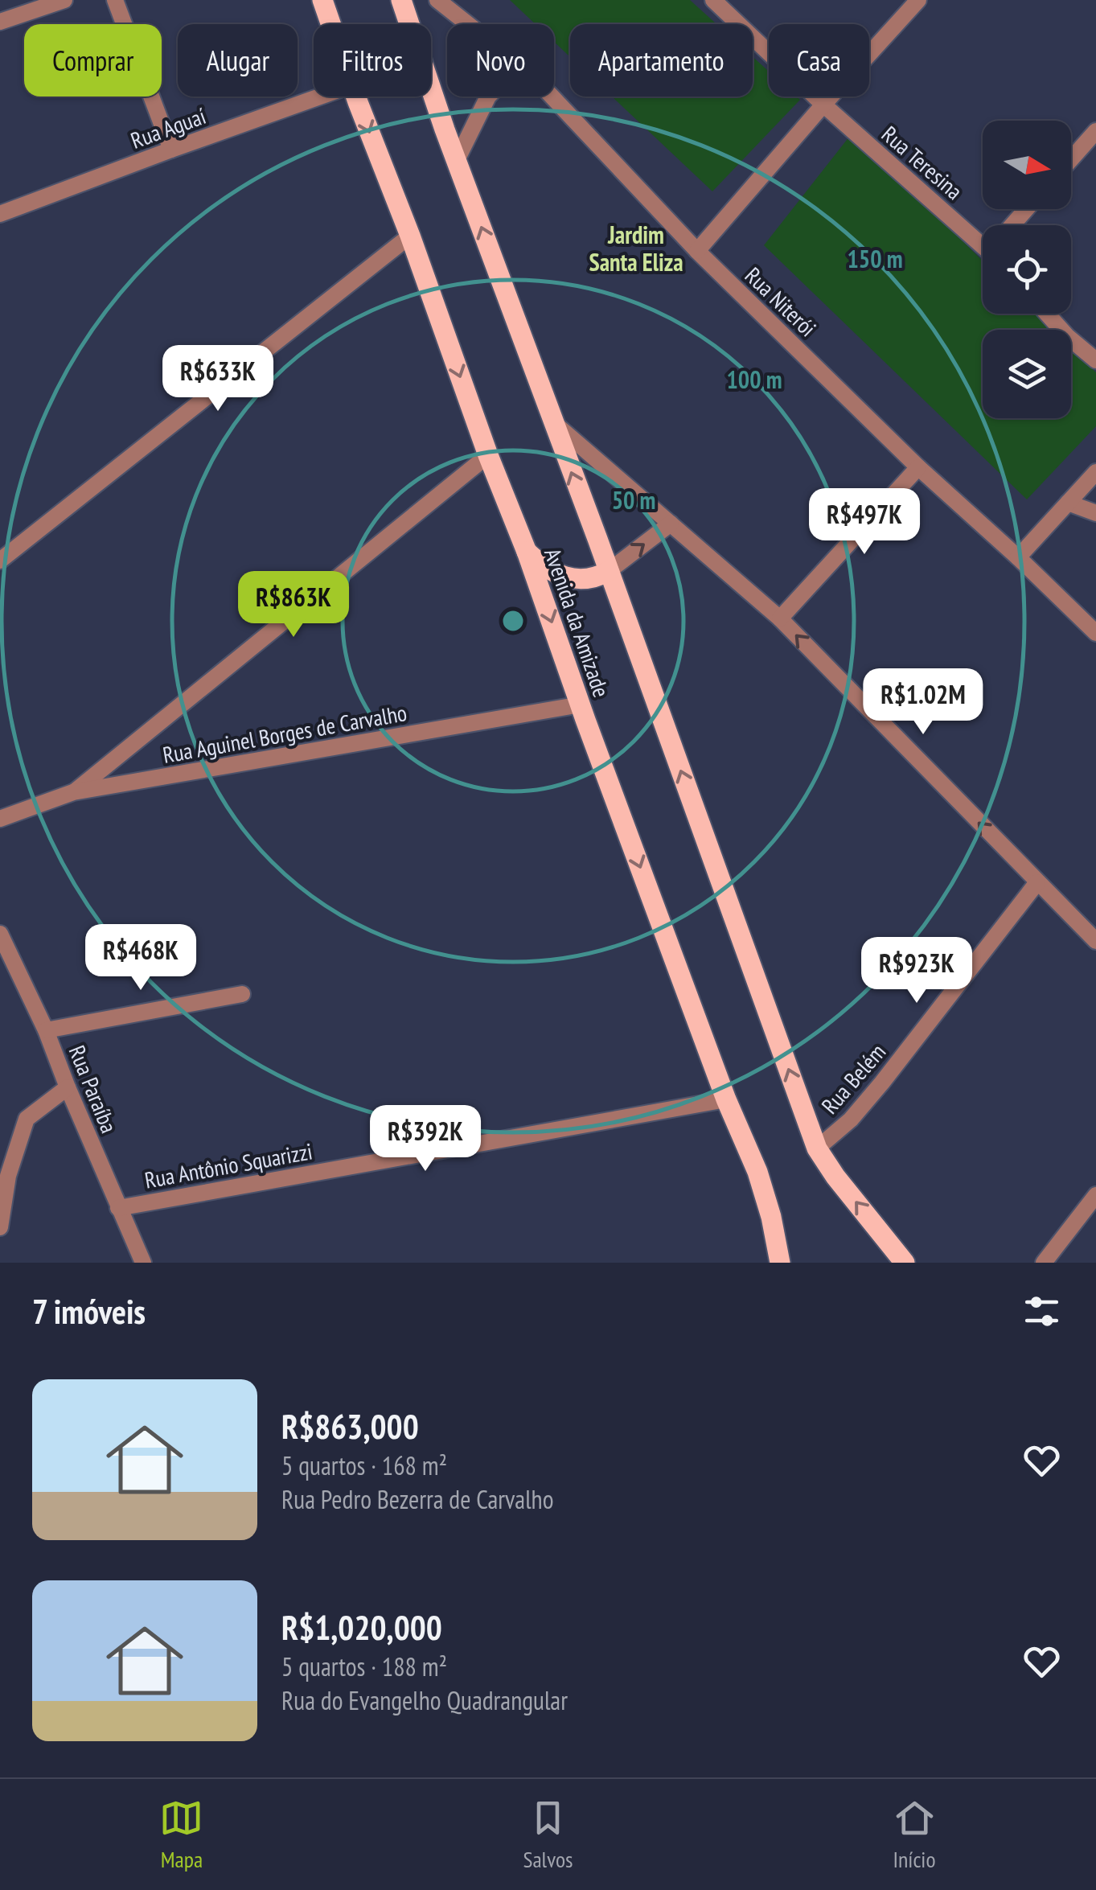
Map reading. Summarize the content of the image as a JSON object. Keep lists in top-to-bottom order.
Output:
{
  "streets": {
    "main road": ["Avenida da Amizade"],
    "street": [
      "Rua Aguaí",
      "Rua Teresina",
      "Rua Niterói",
      "Rua Aguinel Borges de Carvalho",
      "Rua Belém",
      "Rua Paraíba",
      "Rua Antônio Squarizzi"
    ]
  },
  "crossings": [
    ["Avenida da Amizade", "Rua Aguinel Borges de Carvalho"],
    ["Avenida da Amizade", "Rua Belém"],
    ["Avenida da Amizade", "Rua Antônio Squarizzi"],
    ["Rua Paraíba", "Rua Antônio Squarizzi"]
  ],
  "districts": ["Jardim Santa Eliza"],
  "north": "right",
  "page": {
    "chip": [
      "Comprar",
      "Alugar",
      "Filtros",
      "Novo",
      "Apartamento",
      "Casa"
    ],
    "price": [
      "R$633K",
      "R$497K",
      "R$863K",
      "R$1.02M",
      "R$468K",
      "R$923K",
      "R$392K"
    ],
    "heading": "7 imóveis",
    "list": [
      {
        "name": "R$863,000",
        "note": "5 quartos · 168 m² · Rua Pedro Bezerra de Carvalho"
      },
      {
        "name": "R$1,020,000",
        "note": "5 quartos · 188 m² · Rua do Evangelho Quadrangular"
      }
    ],
    "tabs": ["Mapa", "Salvos", "Início"]
  },
  "rings": ["150 m", "100 m", "50 m"]
}
